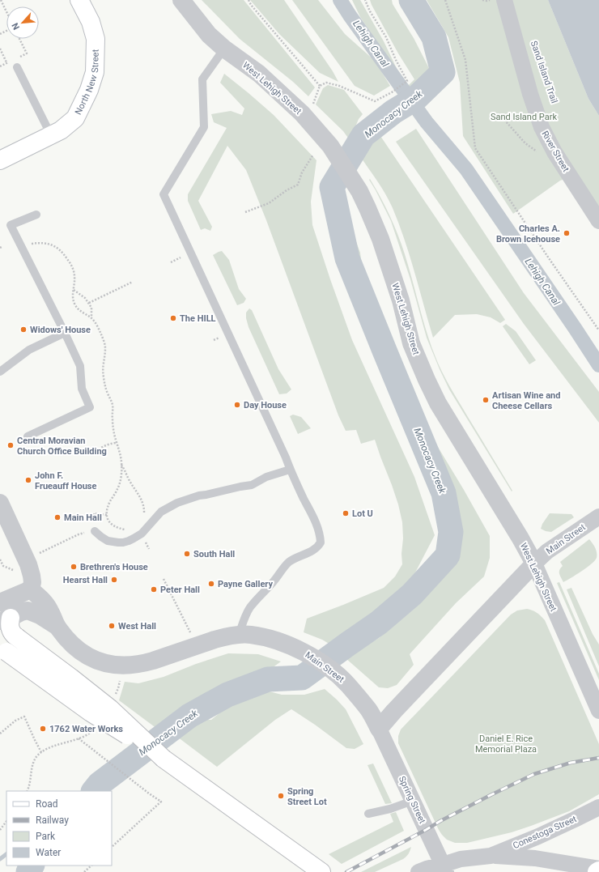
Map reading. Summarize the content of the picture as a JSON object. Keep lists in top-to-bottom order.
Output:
{
  "streets": {
    "main road": ["North New Street"],
    "street": [
      "West Lehigh Street",
      "River Street",
      "Main Street",
      "Spring Street",
      "Conestoga Street"
    ]
  },
  "crossings": [
    ["West Lehigh Street", "Main Street"],
    ["Main Street", "Spring Street"],
    ["Spring Street", "Conestoga Street"]
  ],
  "water": ["Lehigh Canal", "Monocacy Creek"],
  "parks": ["Sand Island Park", "Daniel E. Rice Memorial Plaza"],
  "places": [
    "Charles A. Brown Icehouse",
    "The HILL",
    "Widows' House",
    "Artisan Wine and Cheese Cellars",
    "Day House",
    "Central Moravian Church Office Building",
    "John F. Frueauff House",
    "Lot U",
    "Main Hall",
    "South Hall",
    "Brethren's House",
    "Hearst Hall",
    "Payne Gallery",
    "Peter Hall",
    "West Hall",
    "1762 Water Works",
    "Spring Street Lot"
  ],
  "legend": [
    "Road",
    "Railway",
    "Park",
    "Water"
  ],
  "north": "bottom left"
}
